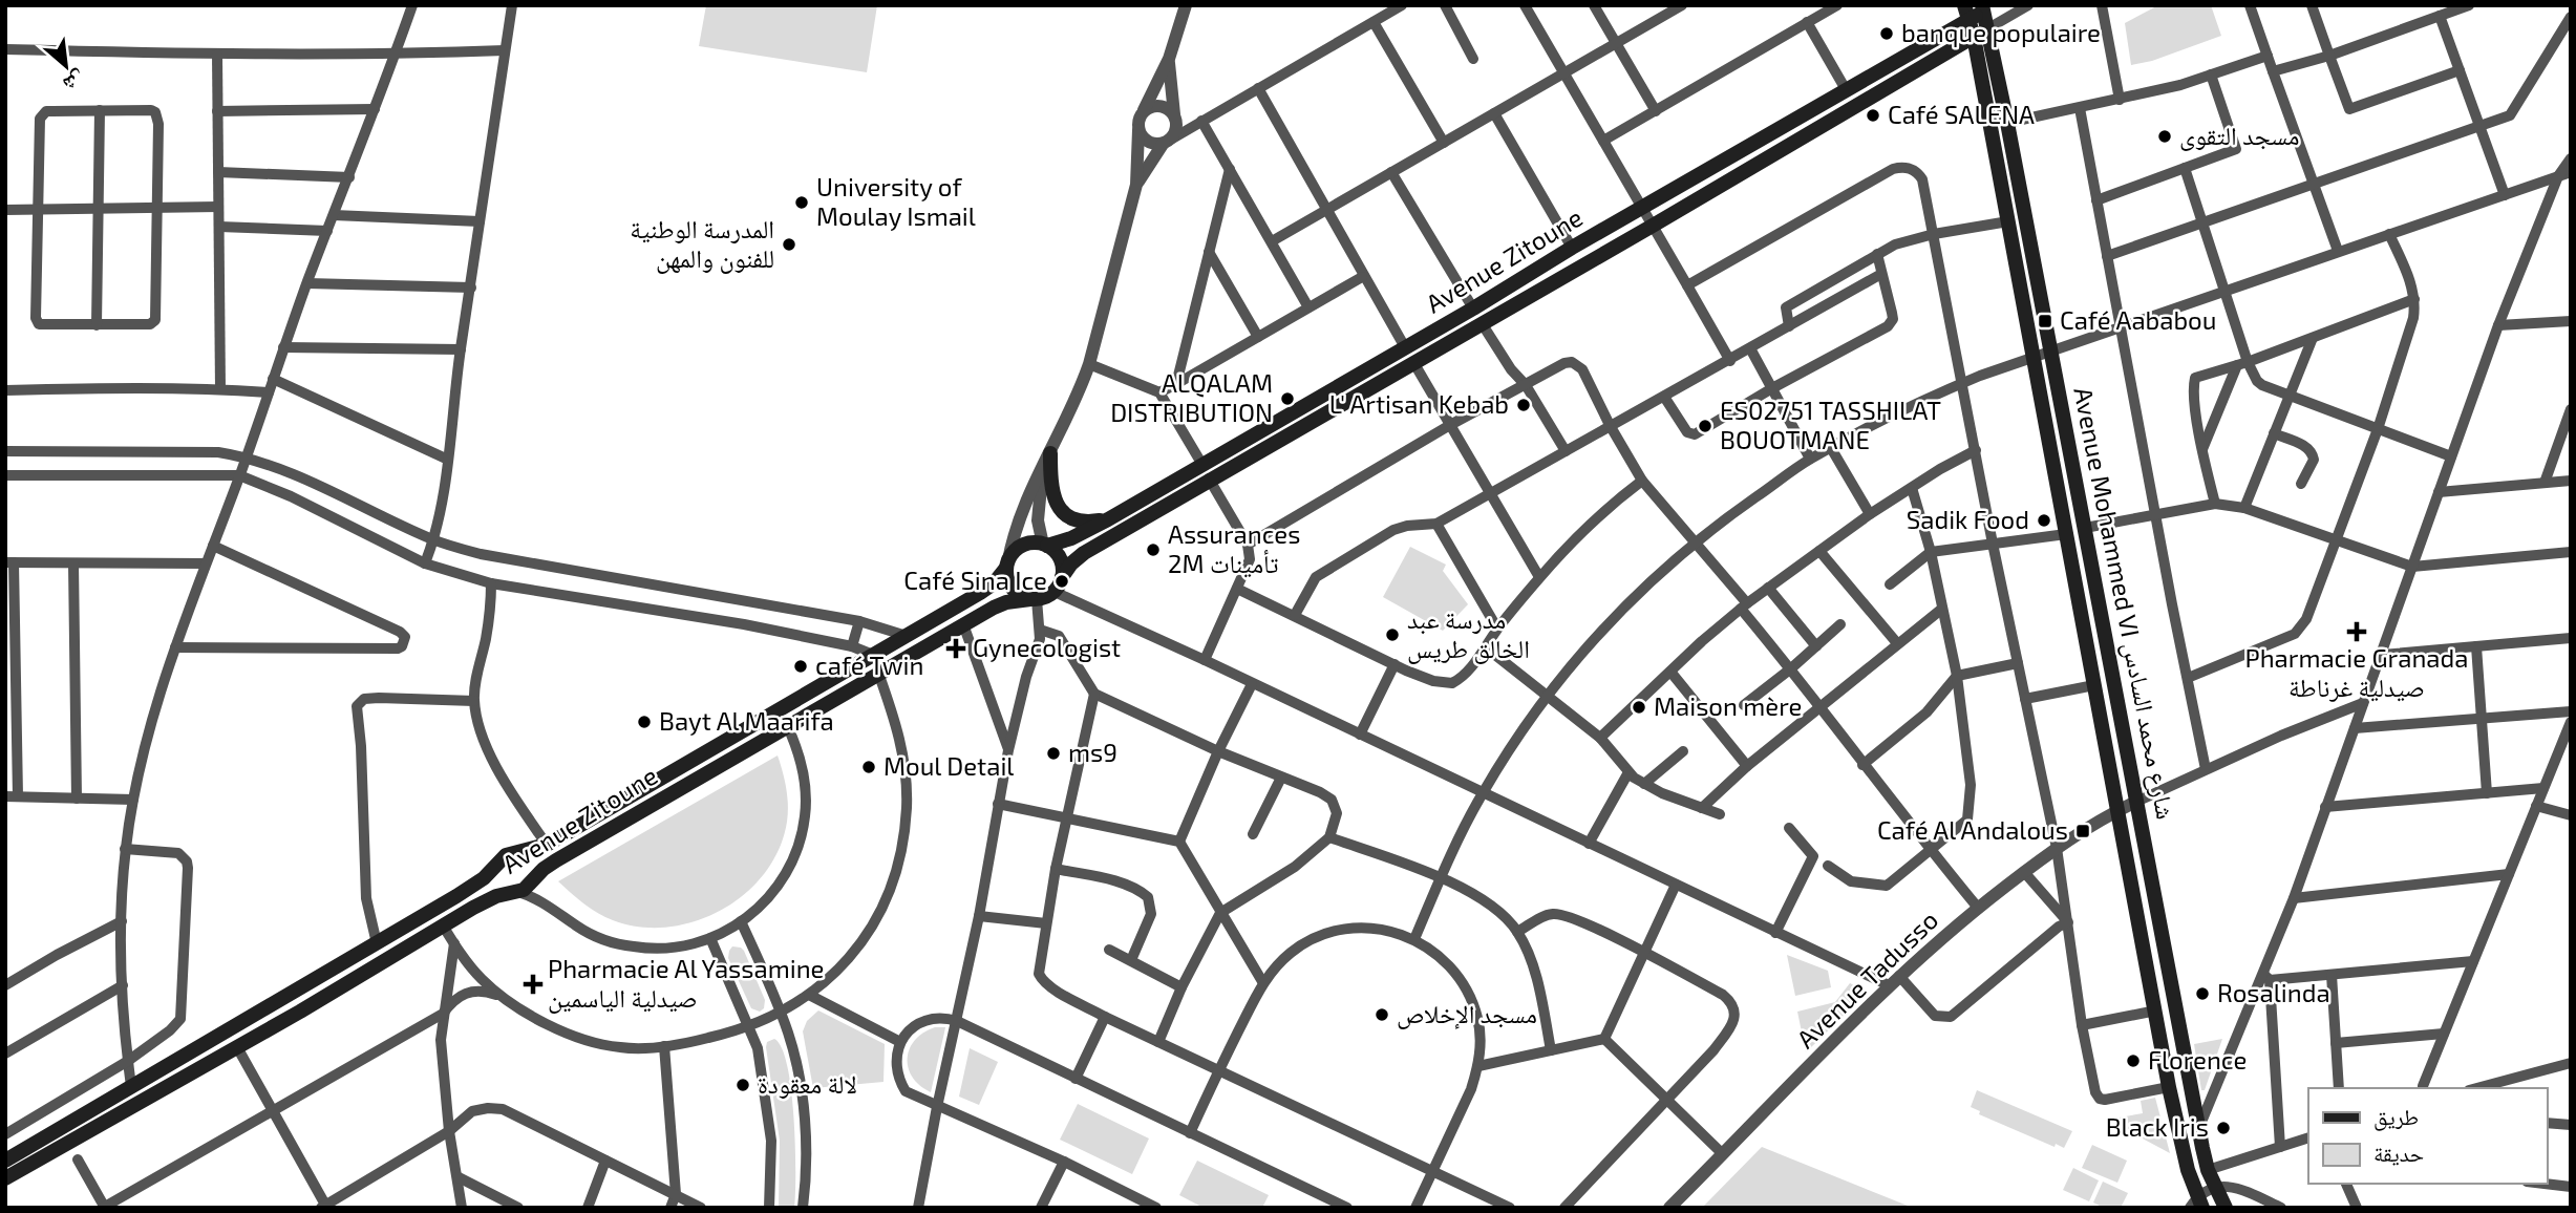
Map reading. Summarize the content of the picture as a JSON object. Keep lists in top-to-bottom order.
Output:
{
  "streets": {
    "main road": ["Avenue Zitoune", "Avenue Mohammed VI شارع محمد السادس"],
    "street": ["Avenue Tadusso"]
  },
  "crossings": [
    ["Avenue Zitoune", "Avenue Mohammed VI شارع محمد السادس"],
    ["Avenue Mohammed VI شارع محمد السادس", "Avenue Tadusso"]
  ],
  "places": {
    "other": [
      "banque populaire",
      "Café SALENA",
      "مسجد التقوى",
      "University of Moulay Ismail",
      "المدرسة الوطنية للفنون والمهن",
      "ALQALAM DISTRIBUTION",
      "L' Artisan Kebab",
      "ES02751 TASSHILAT BOUOTMANE",
      "Sadik Food",
      "Assurances 2M تأمينات",
      "Café Sina Ice",
      "مدرسة عبد الخالق طريس",
      "café Twin",
      "Maison mère",
      "Bayt Al Maarifa",
      "ms9",
      "Moul Detail",
      "Rosalinda",
      "مسجد الإخلاص",
      "Florence",
      "لالة معقودة",
      "Black Iris"
    ],
    "transit": ["Café Aababou", "Café Al Andalous"],
    "health": ["Pharmacie Granada صيدلية غرناطة", "Gynecologist", "Pharmacie Al Yassamine صيدلية الياسمين"]
  },
  "legend": ["طريق", "حديقة"],
  "north": "bottom right"
}
